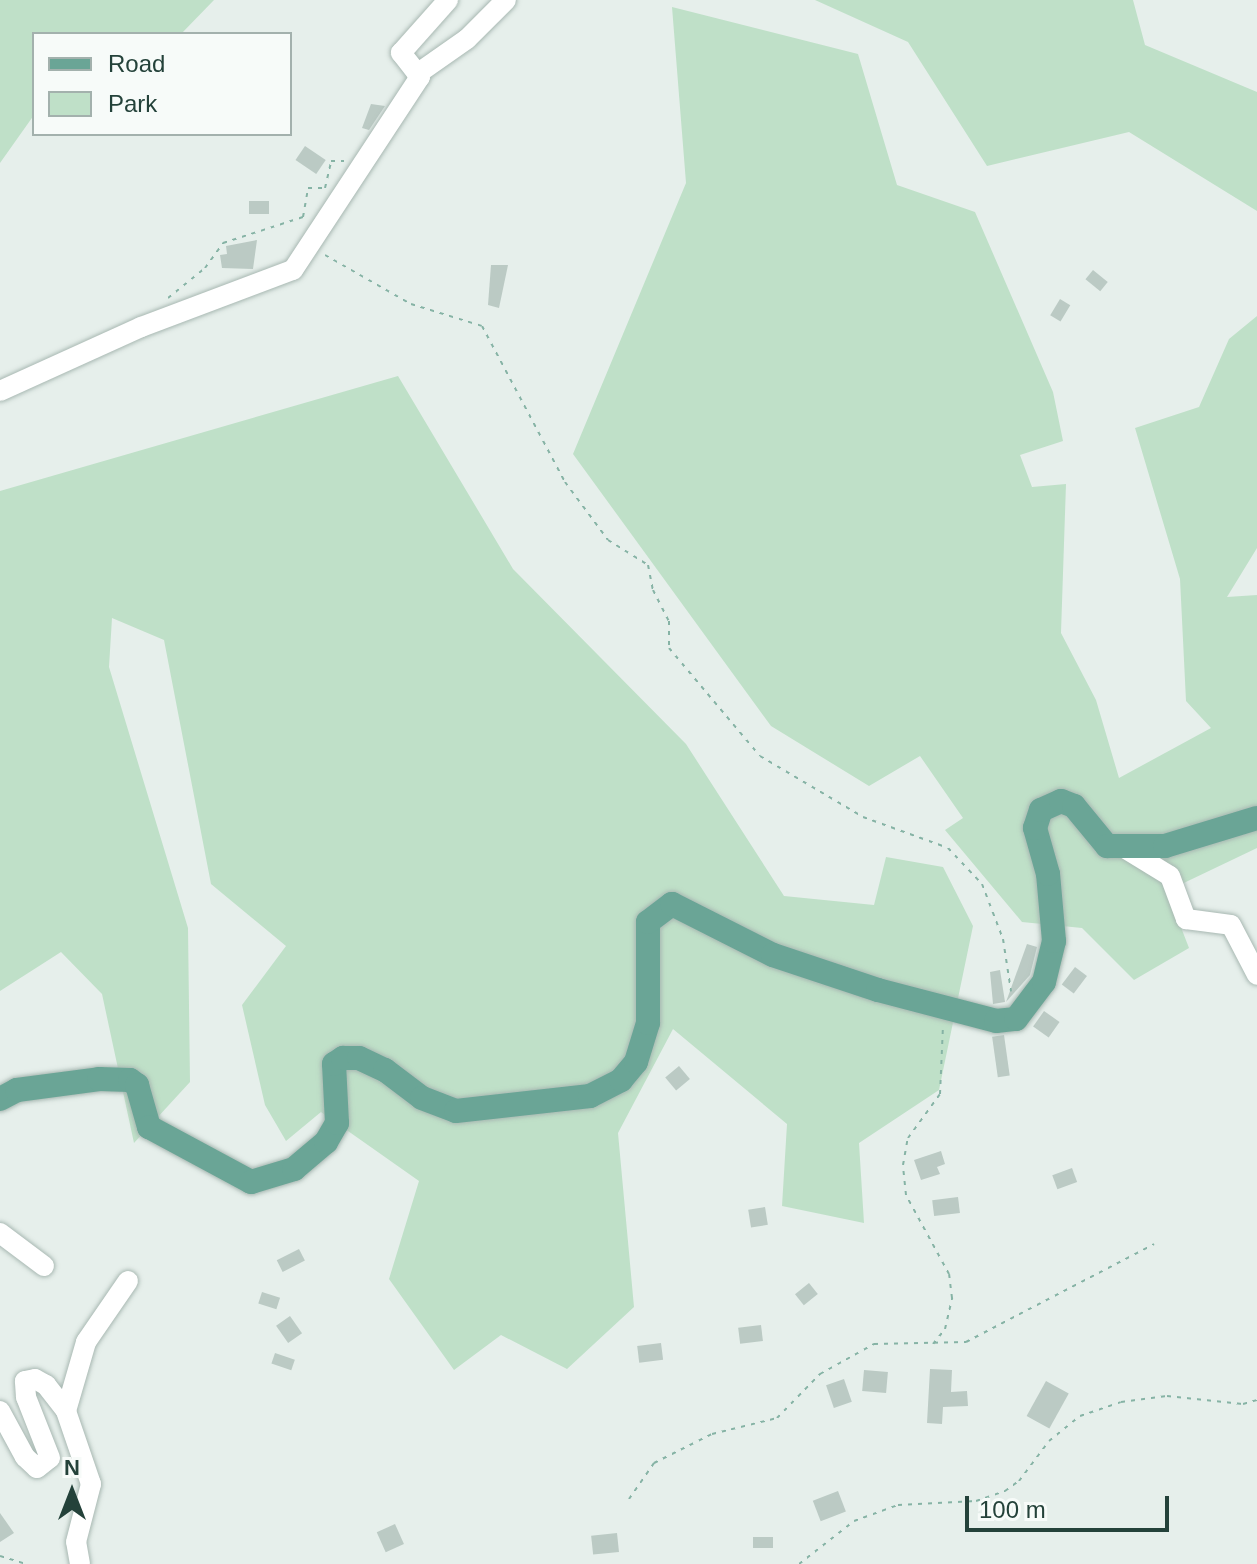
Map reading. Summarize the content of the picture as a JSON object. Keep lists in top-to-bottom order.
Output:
{
  "legend": ["Road", "Park"],
  "scale_bar": "100 m",
  "north": "top"
}
